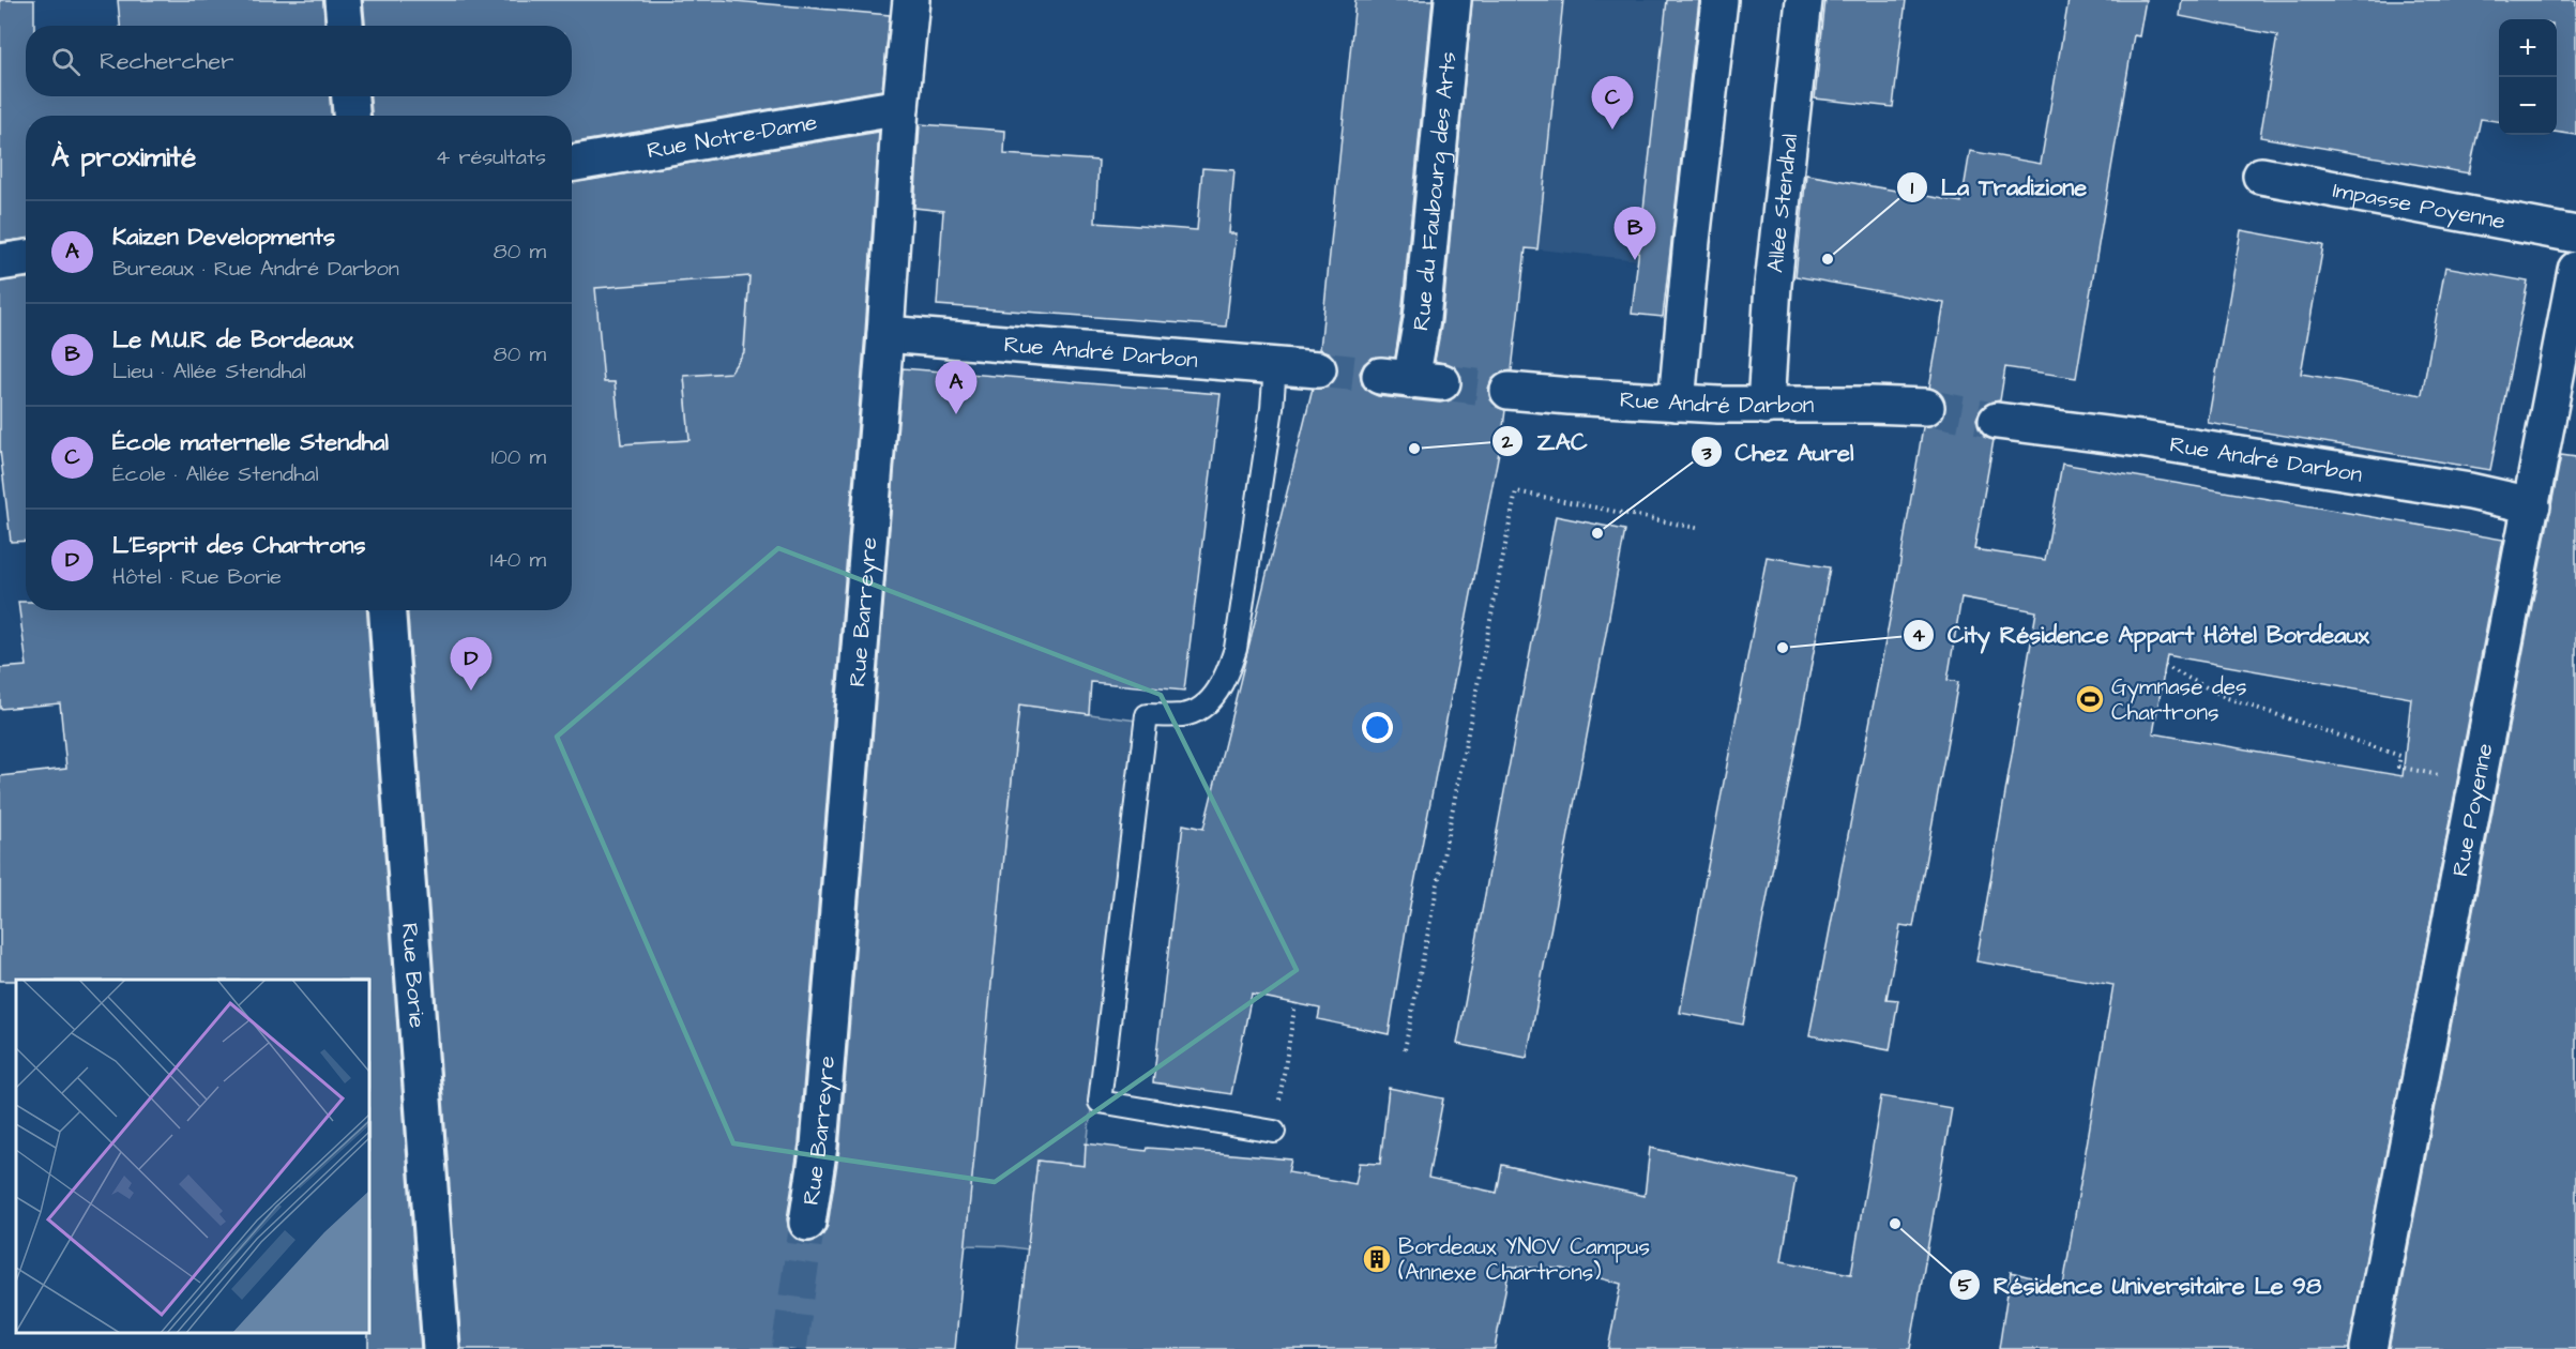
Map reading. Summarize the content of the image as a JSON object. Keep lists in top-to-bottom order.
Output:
{
  "streets": {
    "street": [
      "Rue Notre-Dame",
      "Rue du Faubourg des Arts",
      "Allée Stendhal",
      "Impasse Poyenne",
      "Rue André Darbon",
      "Rue Barreyre",
      "Rue Poyenne",
      "Rue Borie"
    ]
  },
  "crossings": [
    ["Rue Notre-Dame", "Rue Barreyre"],
    ["Allée Stendhal", "Rue André Darbon"],
    ["Rue André Darbon", "Rue Barreyre"],
    ["Rue André Darbon", "Rue Poyenne"]
  ],
  "places": {
    "other": [
      "La Tradizione",
      "ZAC",
      "Chez Aurel",
      "City Résidence Appart Hôtel Bordeaux",
      "Résidence Universitaire Le 98"
    ],
    "sports": ["Gymnase des Chartrons"],
    "building": ["Bordeaux YNOV Campus (Annexe Chartrons)"]
  },
  "page": {
    "map_buttons": ["+", "−"],
    "search": "Rechercher",
    "pins": [
      "C",
      "B",
      "A",
      "D"
    ],
    "heading": ["À proximité", "4 résultats"],
    "list": [
      {
        "mark": "A",
        "name": "Kaizen Developments",
        "note": "Bureaux · Rue André Darbon",
        "value": "80 m"
      },
      {
        "mark": "B",
        "name": "Le M.U.R de Bordeaux",
        "note": "Lieu · Allée Stendhal",
        "value": "80 m"
      },
      {
        "mark": "C",
        "name": "École maternelle Stendhal",
        "note": "École · Allée Stendhal",
        "value": "100 m"
      },
      {
        "mark": "D",
        "name": "L'Esprit des Chartrons",
        "note": "Hôtel · Rue Borie",
        "value": "140 m"
      }
    ]
  }
}
